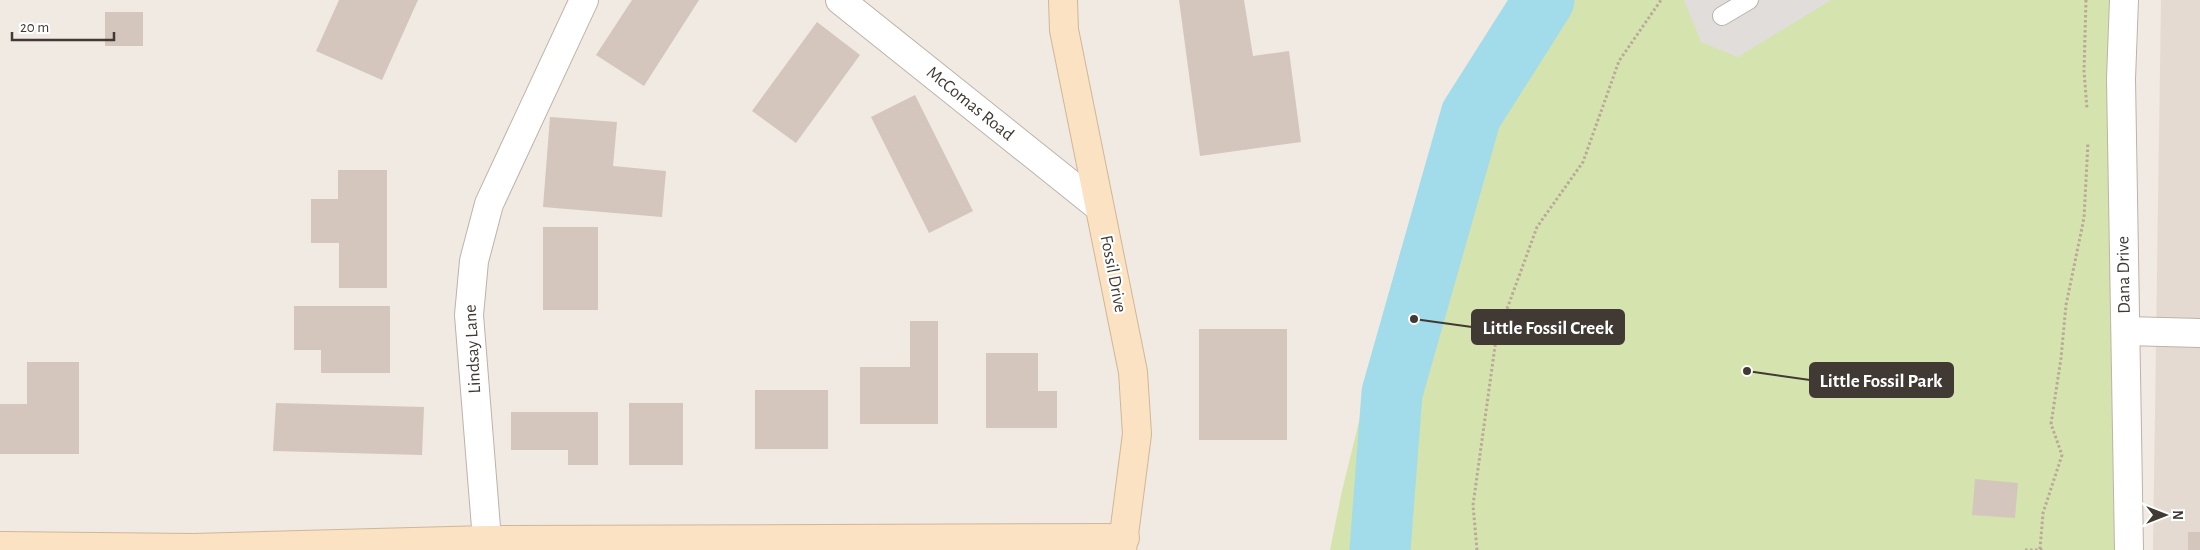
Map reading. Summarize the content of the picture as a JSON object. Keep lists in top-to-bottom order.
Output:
{
  "streets": {
    "street": [
      "McComas Road",
      "Fossil Drive",
      "Dana Drive",
      "Lindsay Lane"
    ]
  },
  "crossings": [
    ["McComas Road", "Fossil Drive"]
  ],
  "places": ["Little Fossil Creek", "Little Fossil Park"],
  "scale_bar": "20 m",
  "north": "right"
}
